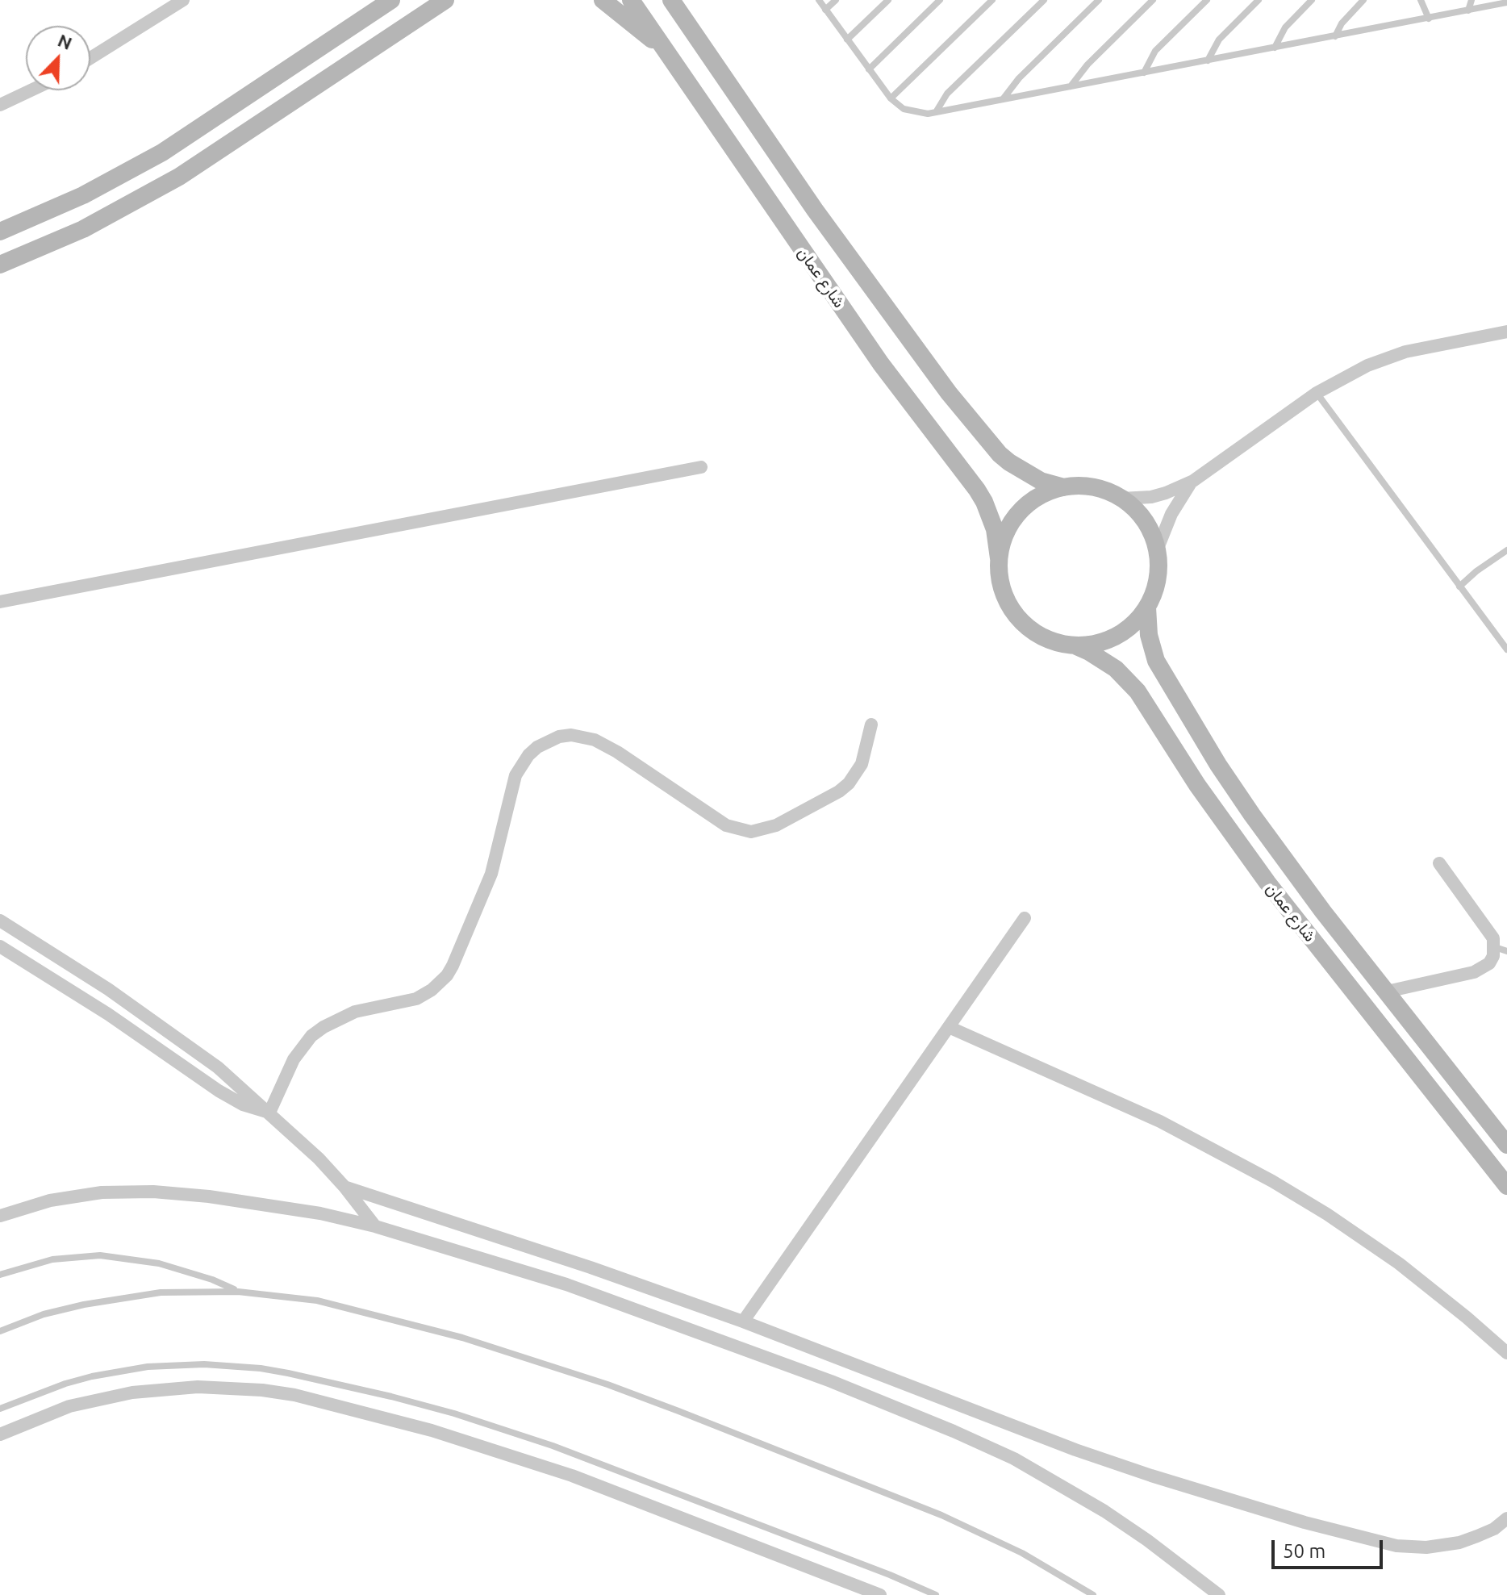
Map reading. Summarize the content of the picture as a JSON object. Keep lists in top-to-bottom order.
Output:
{
  "streets": {
    "main road": ["شارع عمان"]
  },
  "scale_bar": "50 m",
  "north": "top right"
}
